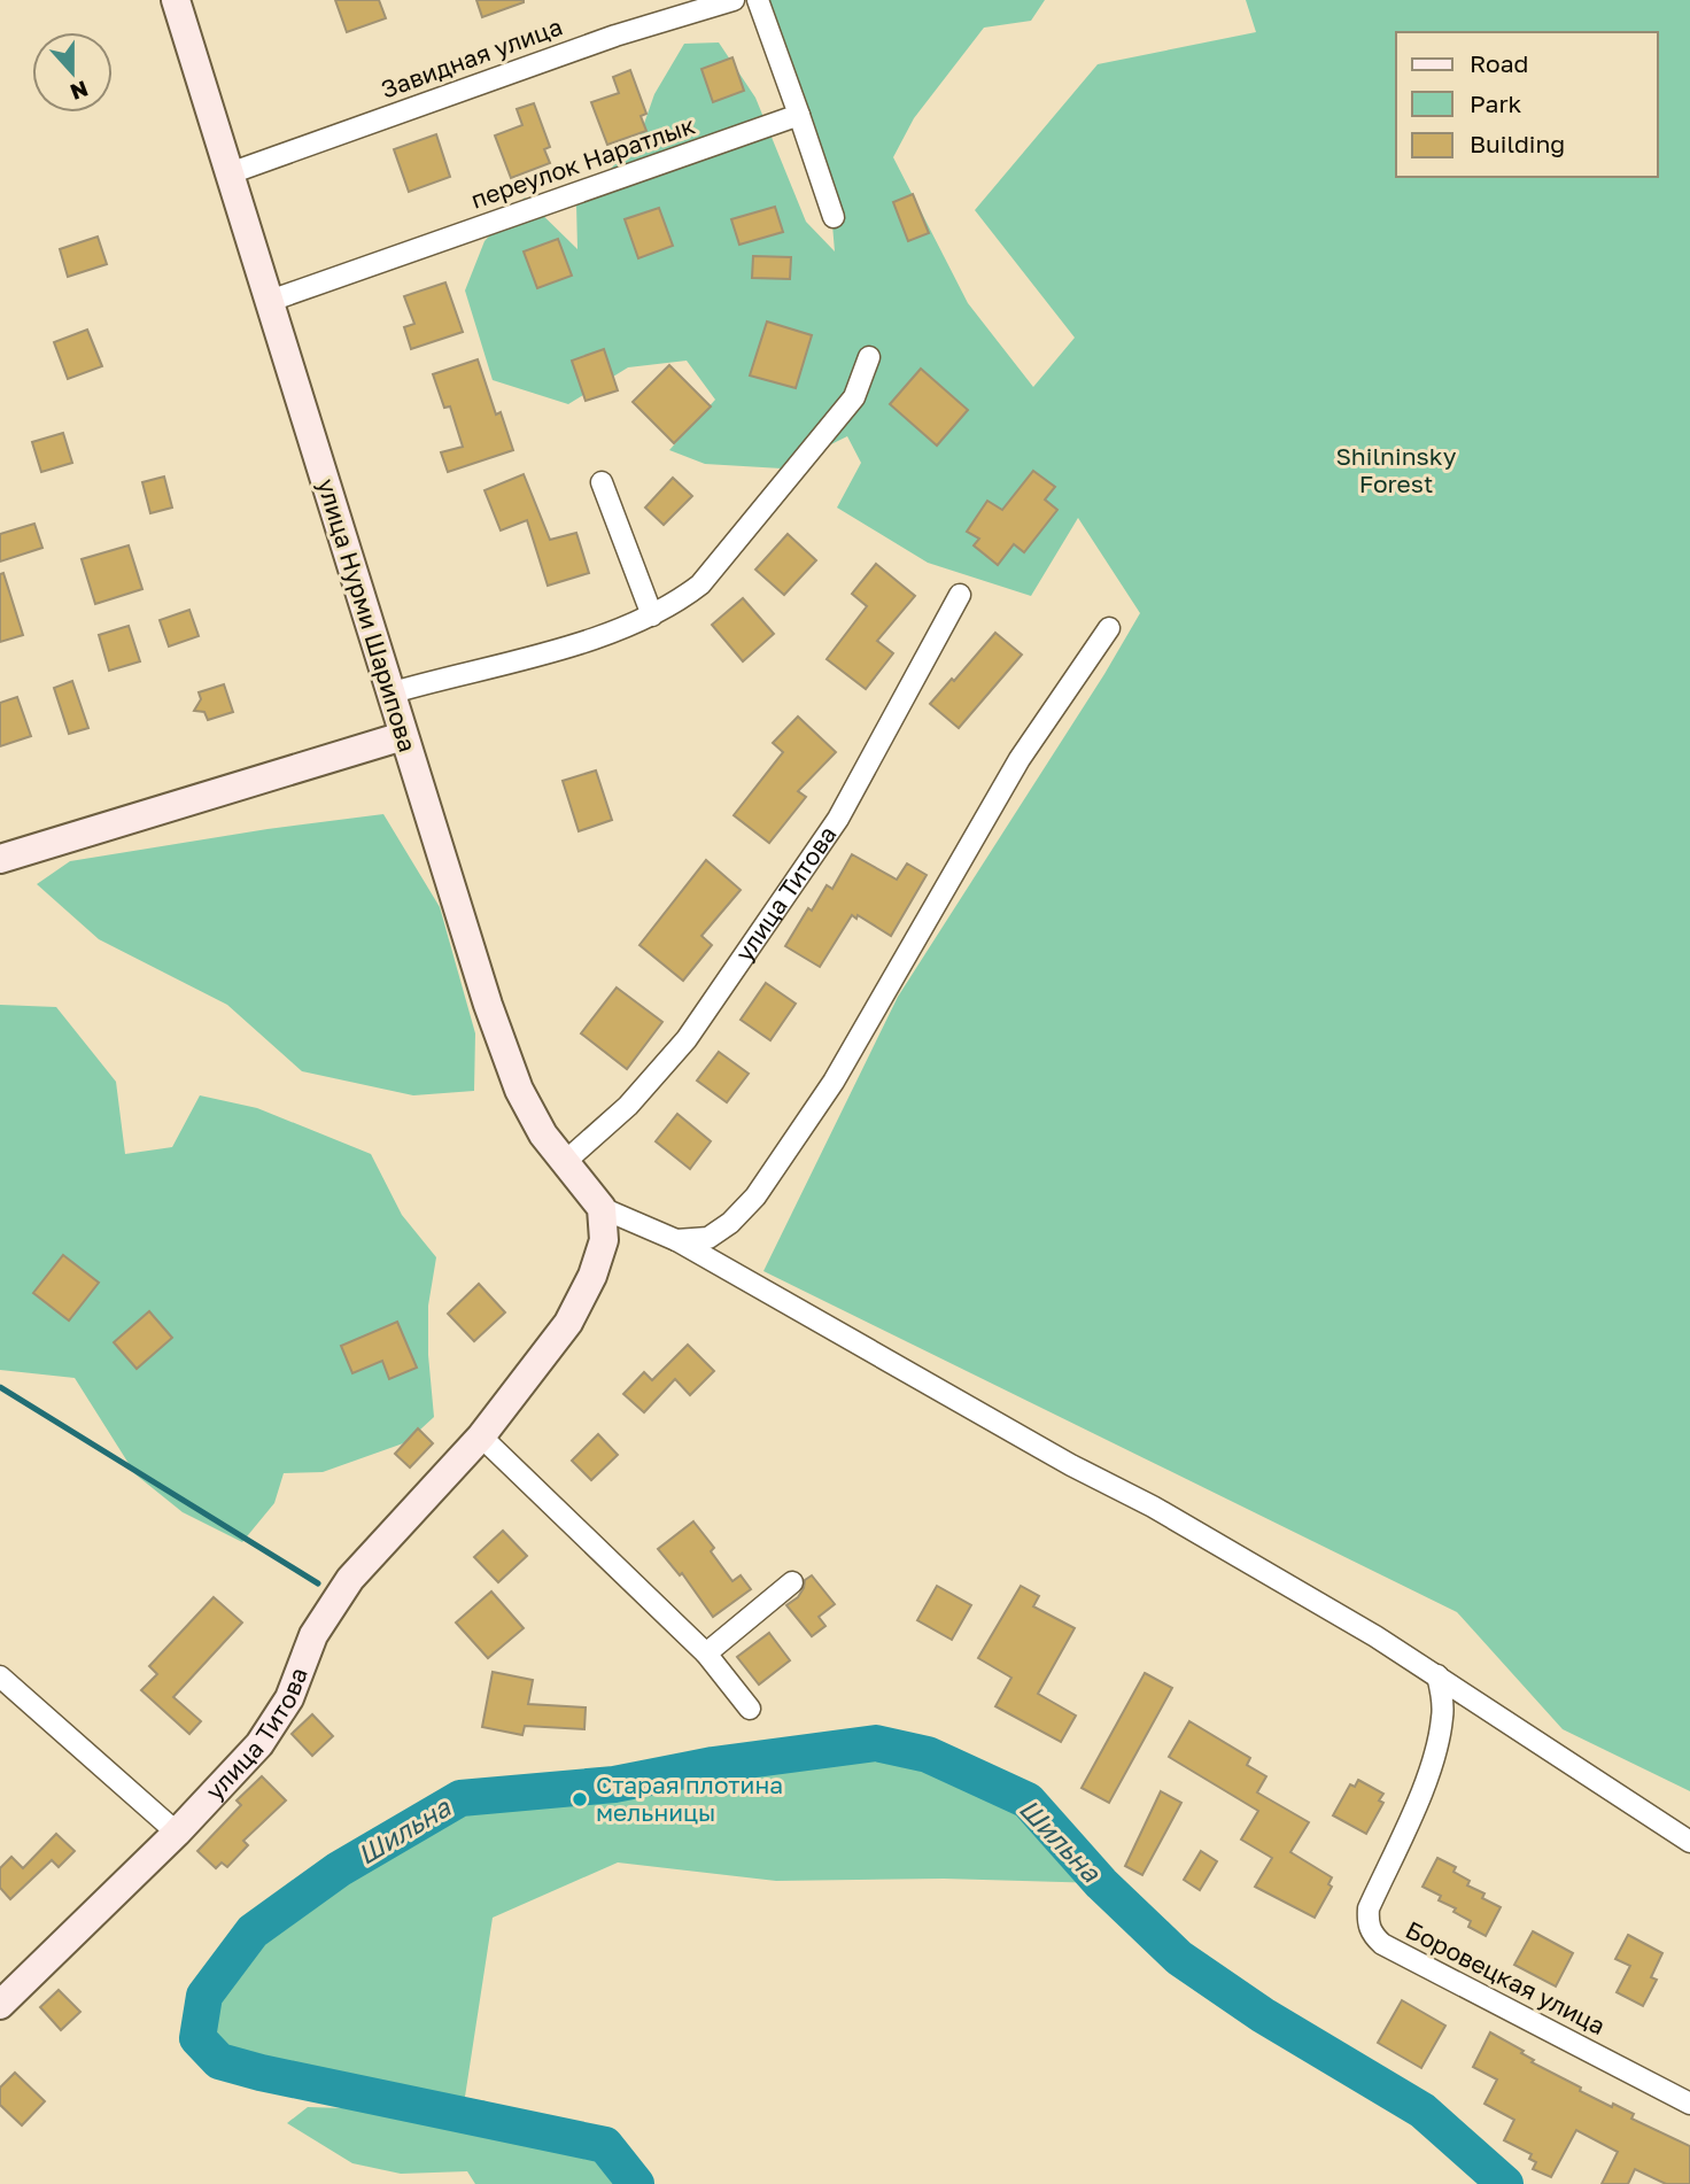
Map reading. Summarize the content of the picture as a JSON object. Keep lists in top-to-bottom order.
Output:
{
  "streets": {
    "street": [
      "Завидная улица",
      "переулок Наратлык",
      "улица Нурми Шарипова",
      "улица Титова",
      "Боровецкая улица"
    ]
  },
  "crossings": [
    ["Завидная улица", "улица Нурми Шарипова"],
    ["переулок Наратлык", "улица Нурми Шарипова"],
    ["улица Нурми Шарипова", "улица Титова"]
  ],
  "water": ["Шильна"],
  "parks": ["Shilninsky Forest"],
  "places": ["Старая плотина мельницы"],
  "legend": ["Road", "Park", "Building"],
  "north": "bottom"
}
